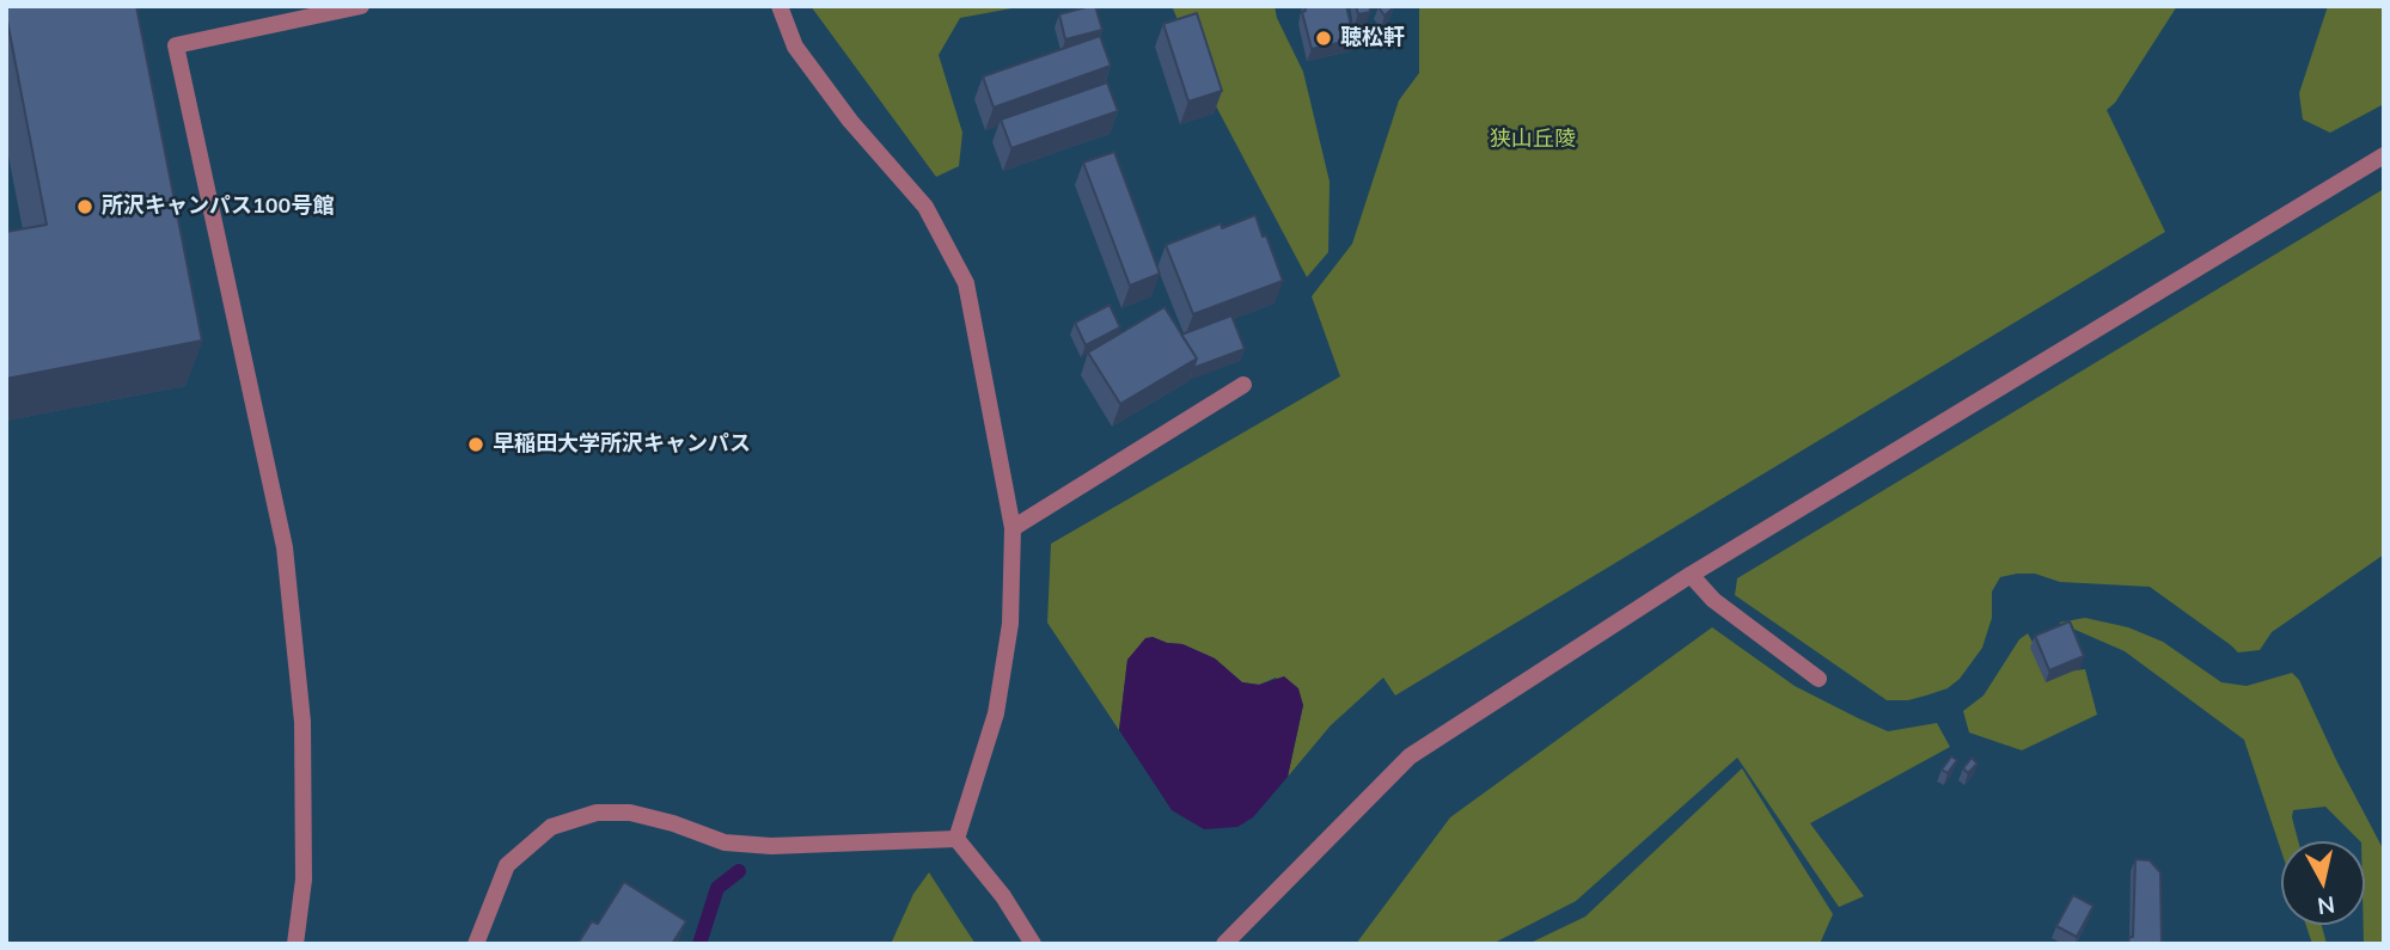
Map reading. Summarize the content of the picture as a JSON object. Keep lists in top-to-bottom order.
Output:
{
  "parks": ["狭山丘陵"],
  "places": ["聴松軒", "所沢キャンパス100号館", "早稲田大学所沢キャンパス"],
  "north": "bottom"
}
